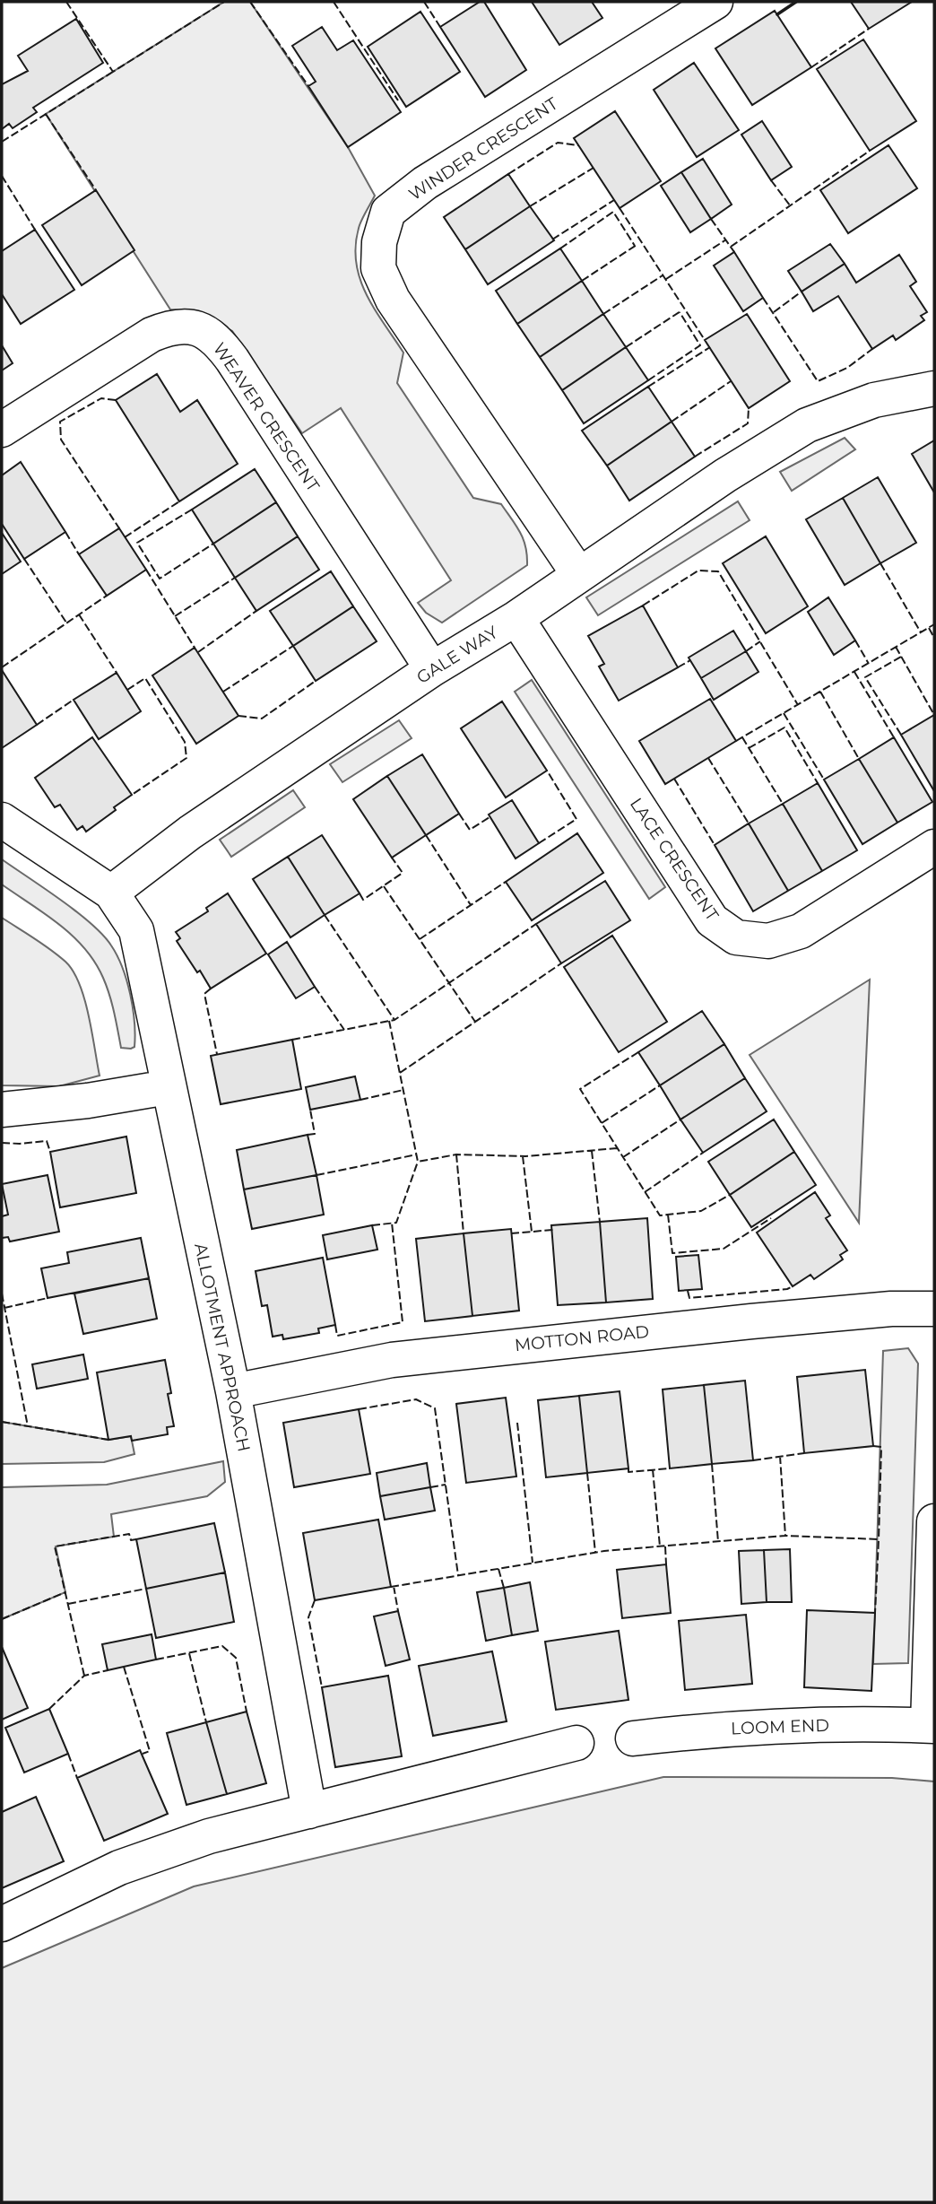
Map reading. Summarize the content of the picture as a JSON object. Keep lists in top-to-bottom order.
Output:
{
  "streets": {
    "street": [
      "WINDER CRESCENT",
      "WEAVER CRESCENT",
      "GALE WAY",
      "LACE CRESCENT",
      "MOTTON ROAD",
      "ALLOTMENT APPROACH",
      "LOOM END"
    ]
  },
  "crossings": [
    ["WINDER CRESCENT", "GALE WAY"],
    ["WEAVER CRESCENT", "GALE WAY"],
    ["GALE WAY", "LACE CRESCENT"],
    ["GALE WAY", "ALLOTMENT APPROACH"],
    ["MOTTON ROAD", "ALLOTMENT APPROACH"]
  ]
}
